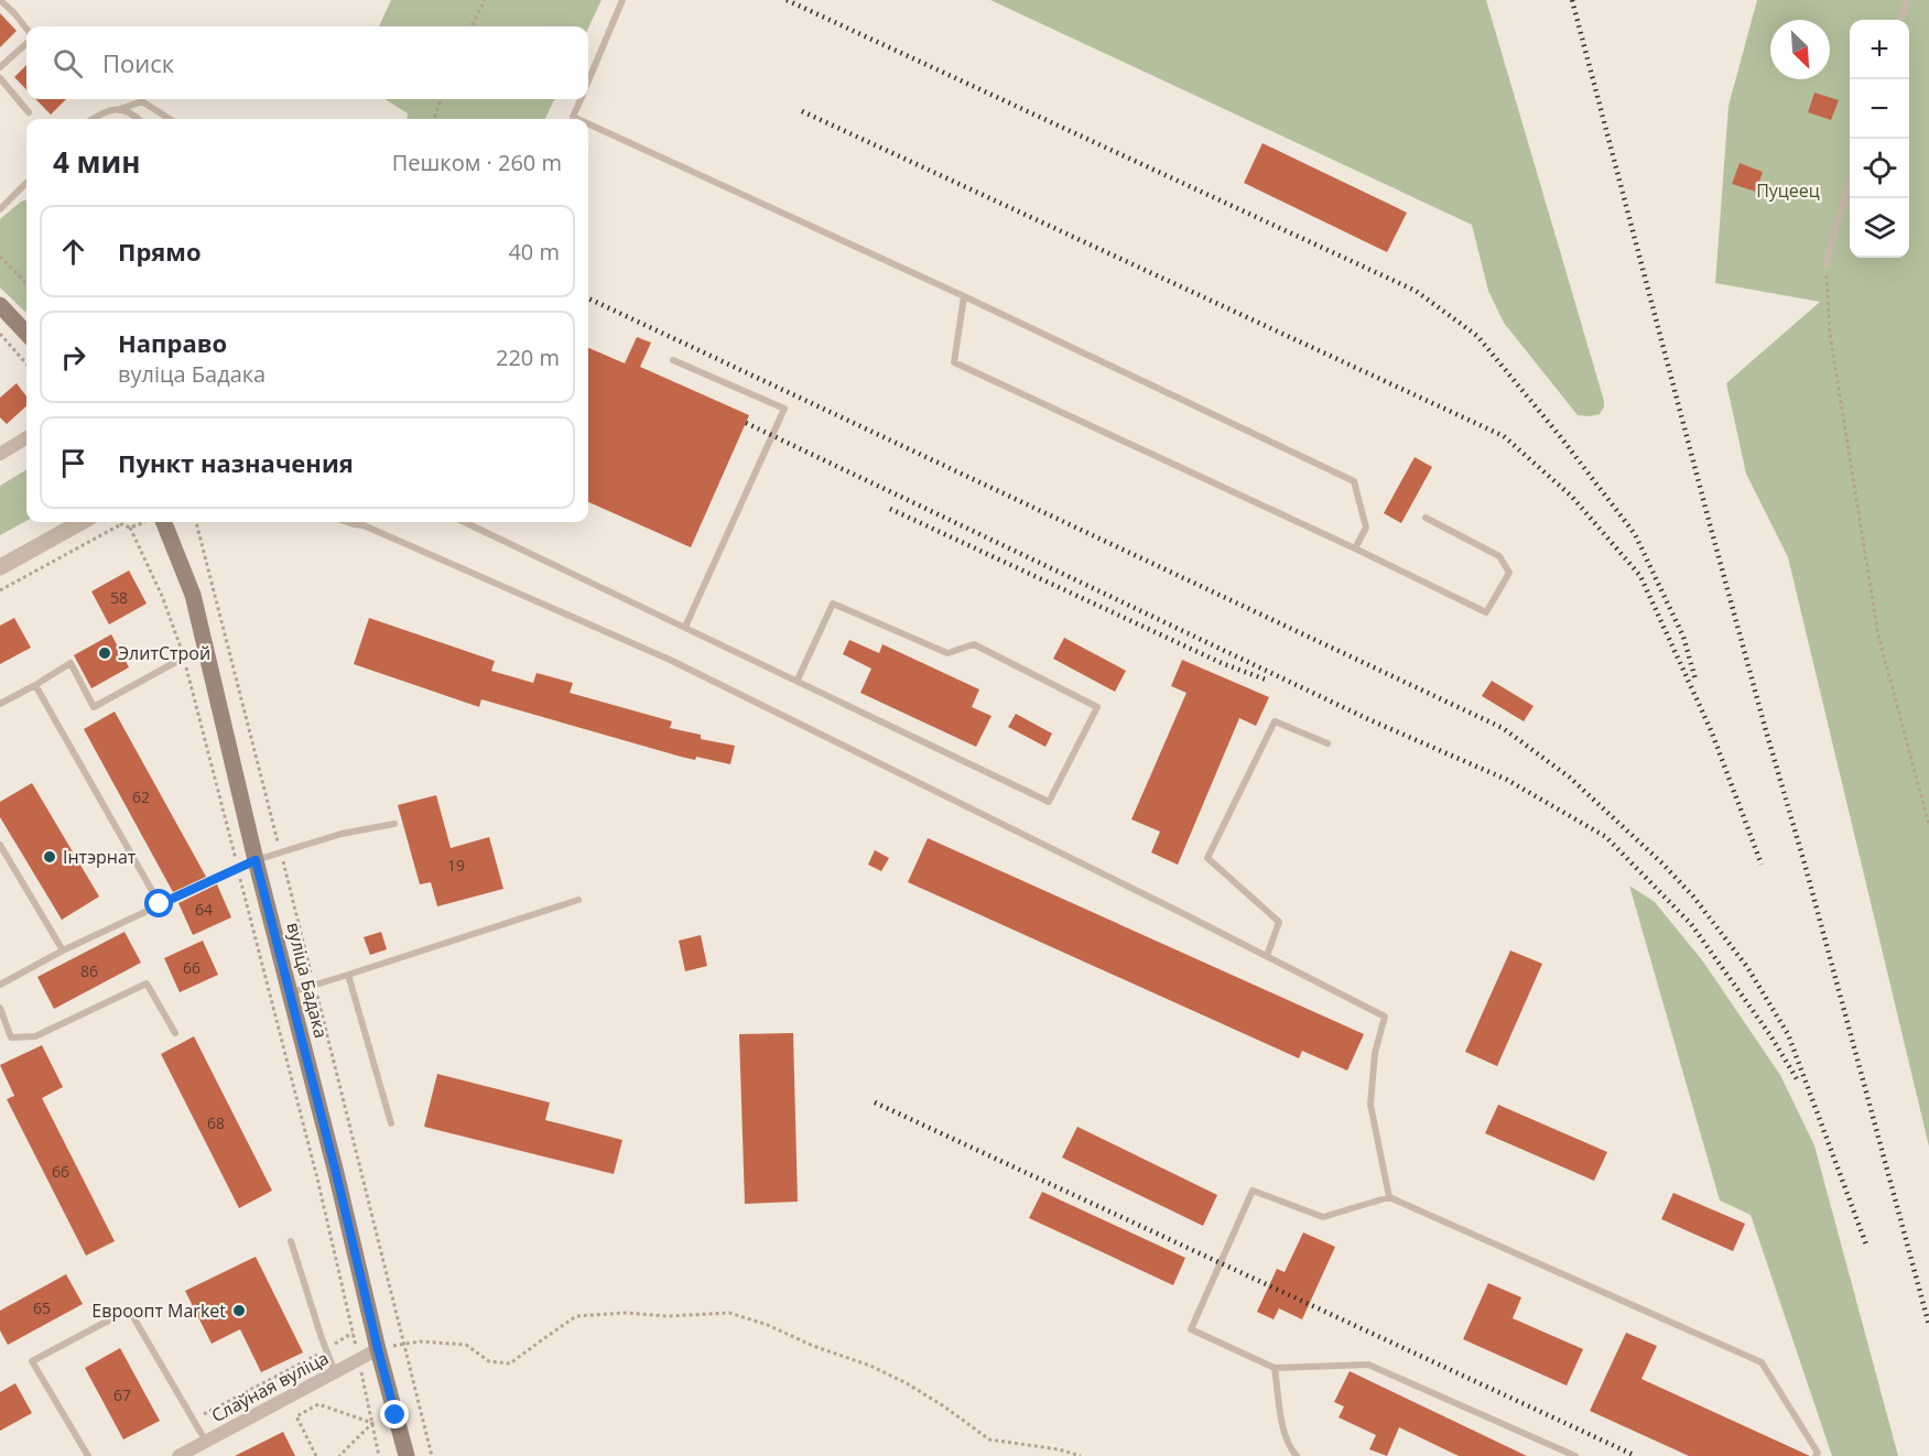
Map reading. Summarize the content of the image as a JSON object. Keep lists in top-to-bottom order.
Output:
{
  "streets": {
    "main road": ["вуліца Бадака"],
    "street": ["Слаўная вуліца"]
  },
  "crossings": [
    ["вуліца Бадака", "Слаўная вуліца"]
  ],
  "parks": ["Пуцеец"],
  "places": ["ЭлитСтрой", "Інтэрнат", "Евроопт Market"],
  "house_numbers": [
    "58",
    "62",
    "19",
    "64",
    "66",
    "86",
    "68",
    "66",
    "65",
    "67"
  ],
  "north": "bottom right",
  "page": {
    "map_buttons": ["+", "−"],
    "search": "Поиск",
    "heading": ["4 мин", "Пешком · 260 m"],
    "list": [
      ["Прямо", "40 m"],
      ["Направо", "вуліца Бадака", "220 m"],
      "Пункт назначения"
    ]
  }
}
